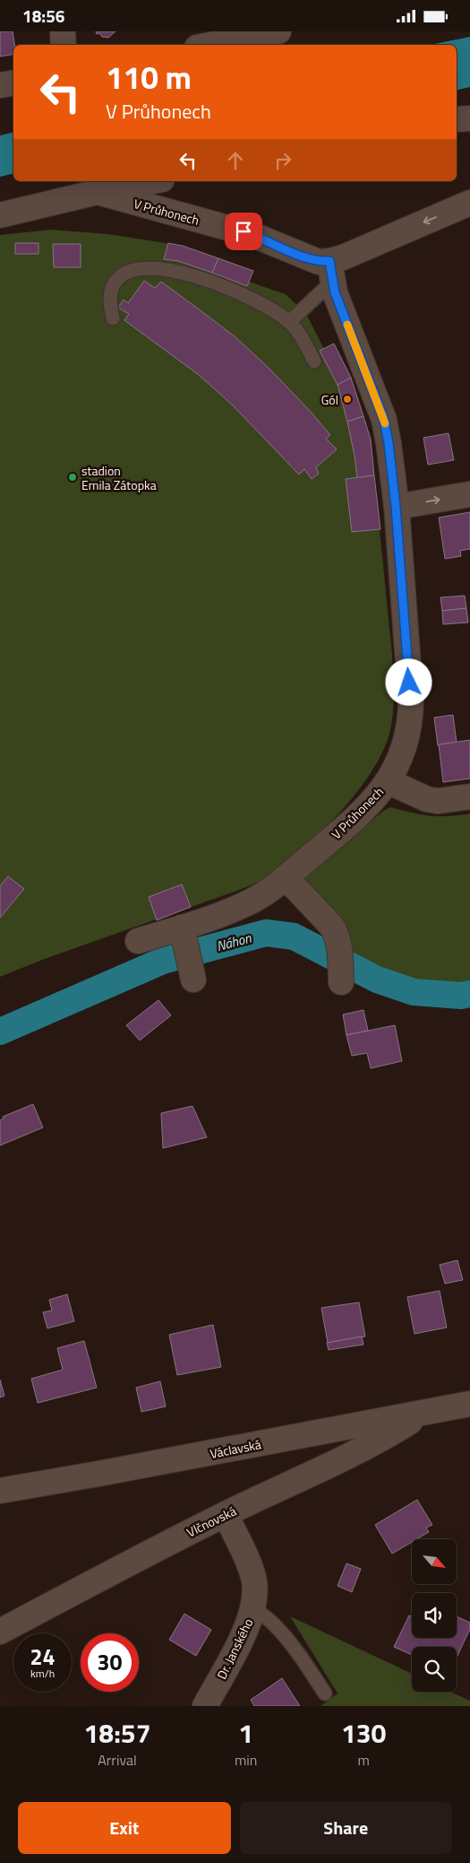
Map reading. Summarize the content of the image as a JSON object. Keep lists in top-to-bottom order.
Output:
{
  "streets": {
    "street": [
      "V Průhonech",
      "Václavská",
      "Vlčnovská",
      "Dr. Janského"
    ]
  },
  "crossings": [
    ["Václavská", "Vlčnovská"],
    ["Vlčnovská", "Dr. Janského"]
  ],
  "water": ["Náhon"],
  "places": ["Gól", "stadion Emila Zátopka"],
  "north": "bottom right",
  "page": {
    "status": "18:56",
    "turn": ["110 m", "V Průhonech"],
    "speed": "24 km/h",
    "limit": "30",
    "eta": [
      "18:57",
      "Arrival",
      "1",
      "min",
      "130",
      "m"
    ],
    "buttons": ["Exit", "Share"]
  }
}
